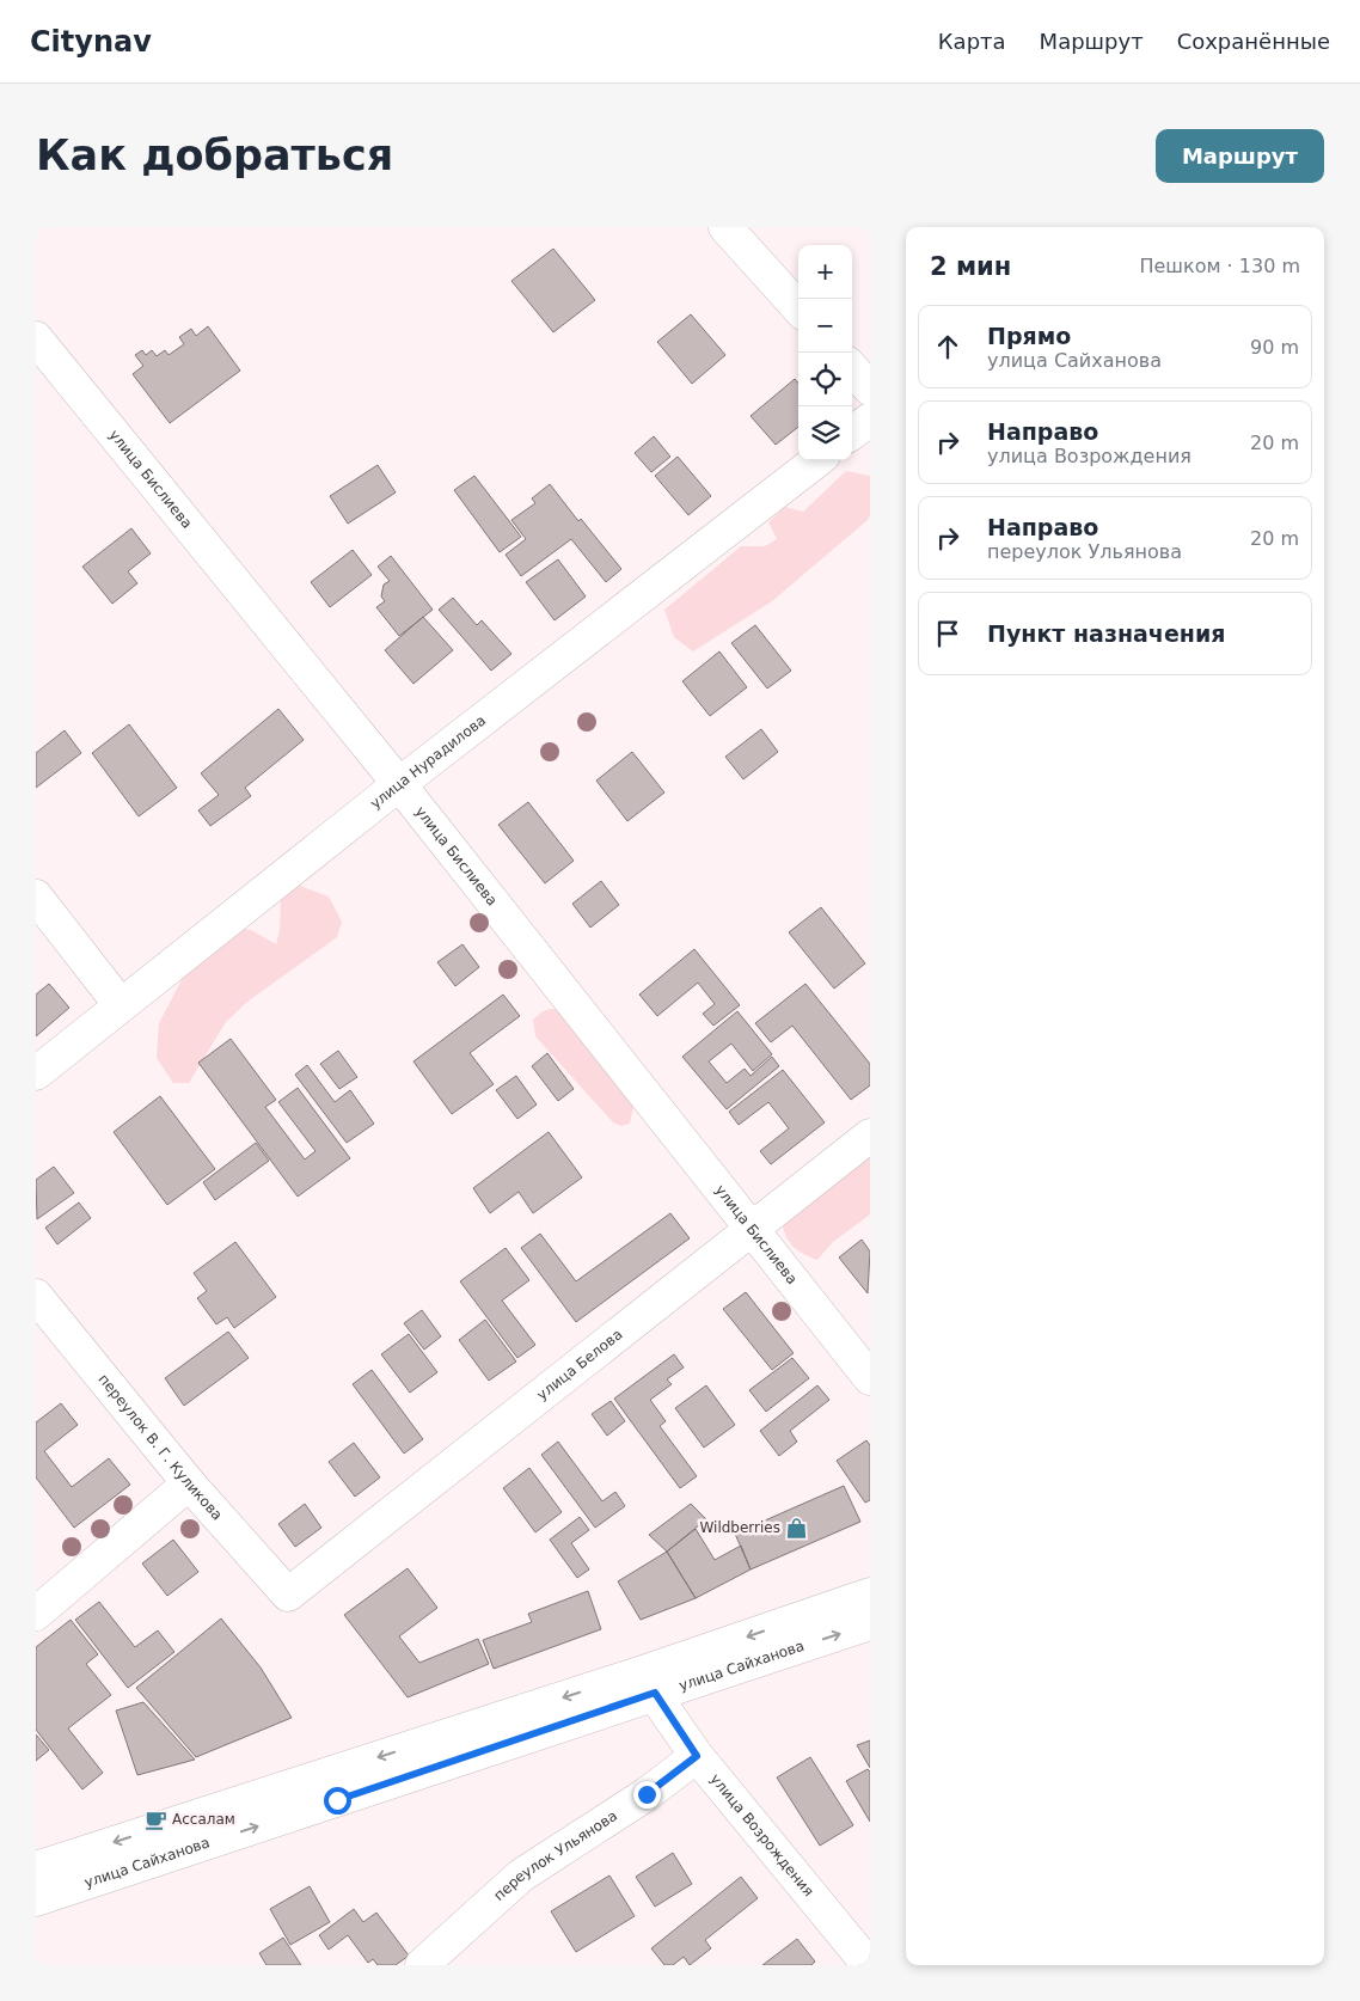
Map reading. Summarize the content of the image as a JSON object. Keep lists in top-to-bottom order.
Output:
{
  "streets": {
    "street": [
      "улица Бислиева",
      "улица Нурадилова",
      "улица Белова",
      "переулок В. Г. Куликова",
      "улица Сайханова",
      "улица Возрождения",
      "переулок Ульянова"
    ]
  },
  "crossings": [
    ["улица Бислиева", "улица Нурадилова"],
    ["улица Бислиева", "улица Белова"],
    ["улица Белова", "переулок В. Г. Куликова"],
    ["улица Сайханова", "улица Возрождения"],
    ["улица Возрождения", "переулок Ульянова"]
  ],
  "places": {
    "shop": ["Wildberries"],
    "cafe": ["Ассалам"]
  },
  "page": {
    "header": "Citynav",
    "nav": ["Карта", "Маршрут", "Сохранённые"],
    "buttons": "Маршрут",
    "title": "Как добраться",
    "heading": ["2 мин", "Пешком · 130 m"],
    "map_buttons": ["+", "−"],
    "list": [
      ["Прямо", "улица Сайханова", "90 m"],
      ["Направо", "улица Возрождения", "20 m"],
      ["Направо", "переулок Ульянова", "20 m"],
      "Пункт назначения"
    ]
  }
}
